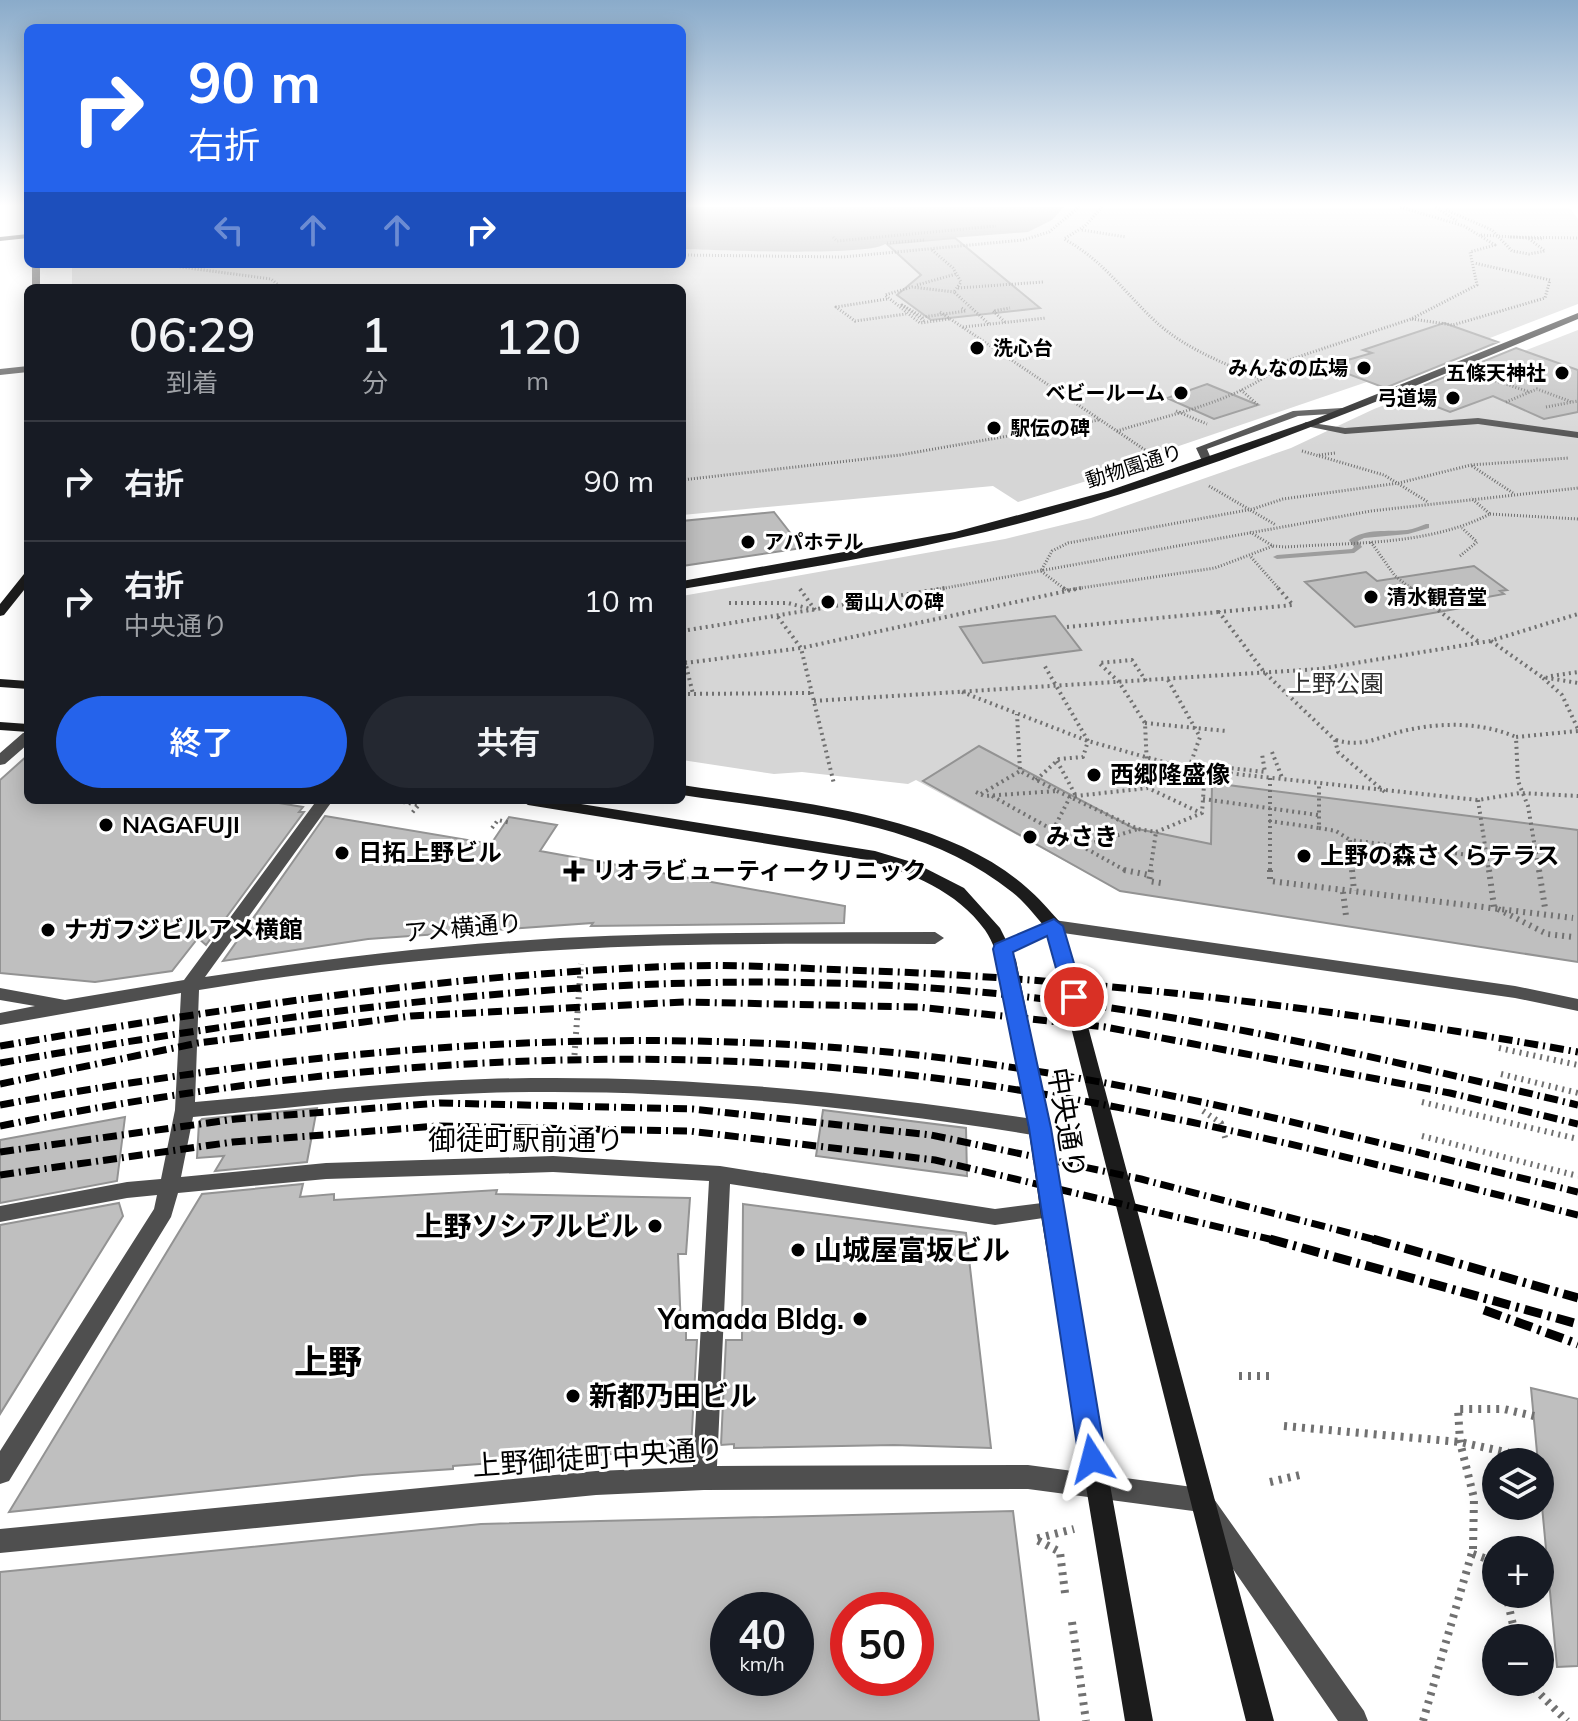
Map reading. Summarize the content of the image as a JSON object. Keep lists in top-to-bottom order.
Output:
{
  "streets": {
    "main road": ["動物園通り", "中央通り"],
    "street": ["アメ横通り", "御徒町駅前通り", "上野御徒町中央通り"]
  },
  "crossings": [
    ["中央通り", "御徒町駅前通り"],
    ["中央通り", "上野御徒町中央通り"]
  ],
  "districts": ["上野"],
  "parks": ["上野公園"],
  "places": {
    "other": [
      "洗心台",
      "みんなの広場",
      "五條天神社",
      "ベビールーム",
      "弓道場",
      "駅伝の碑",
      "アパホテル",
      "清水観音堂",
      "蜀山人の碑",
      "西郷隆盛像",
      "NAGAFUJI",
      "みさき",
      "日拓上野ビル",
      "上野の森さくらテラス",
      "ナガフジビルアメ横館",
      "上野ソシアルビル",
      "山城屋富坂ビル",
      "Yamada Bldg.",
      "新都乃田ビル"
    ],
    "health": ["リオラビューティークリニック"]
  },
  "page": {
    "turn": ["90 m", "右折"],
    "eta": [
      "06:29",
      "到着",
      "1",
      "分",
      "120",
      "m"
    ],
    "list": [
      {
        "name": "右折",
        "value": "90 m"
      },
      {
        "name": "右折",
        "note": "中央通り",
        "value": "10 m"
      }
    ],
    "buttons": ["終了", "共有"],
    "map_buttons": ["+", "−"],
    "speed": "40 km/h",
    "limit": "50"
  }
}
